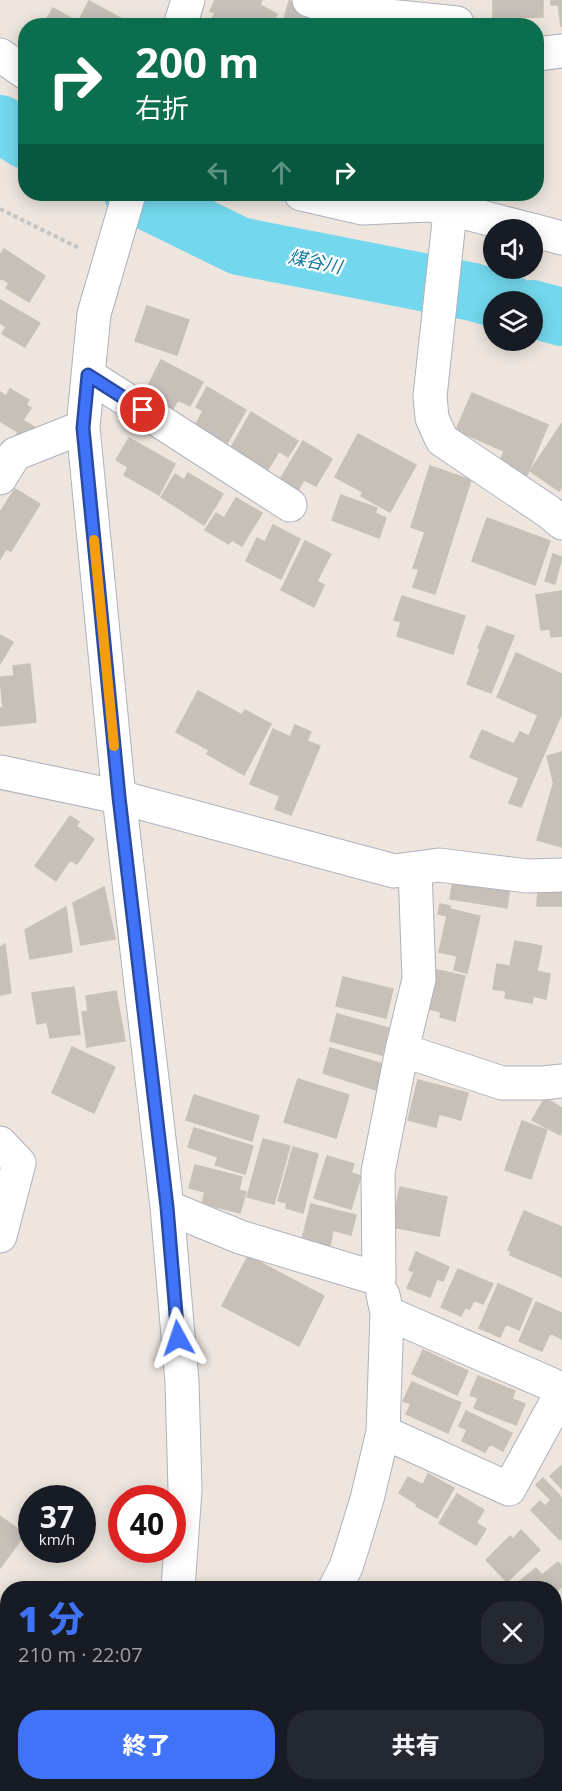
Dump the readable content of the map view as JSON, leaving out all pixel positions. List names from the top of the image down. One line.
{"water":["煤谷川"],"page":{"turn":["200 m","右折"],"speed":"37 km/h","limit":"40","heading":["1 分","210 m · 22:07"],"buttons":["終了","共有"]}}
